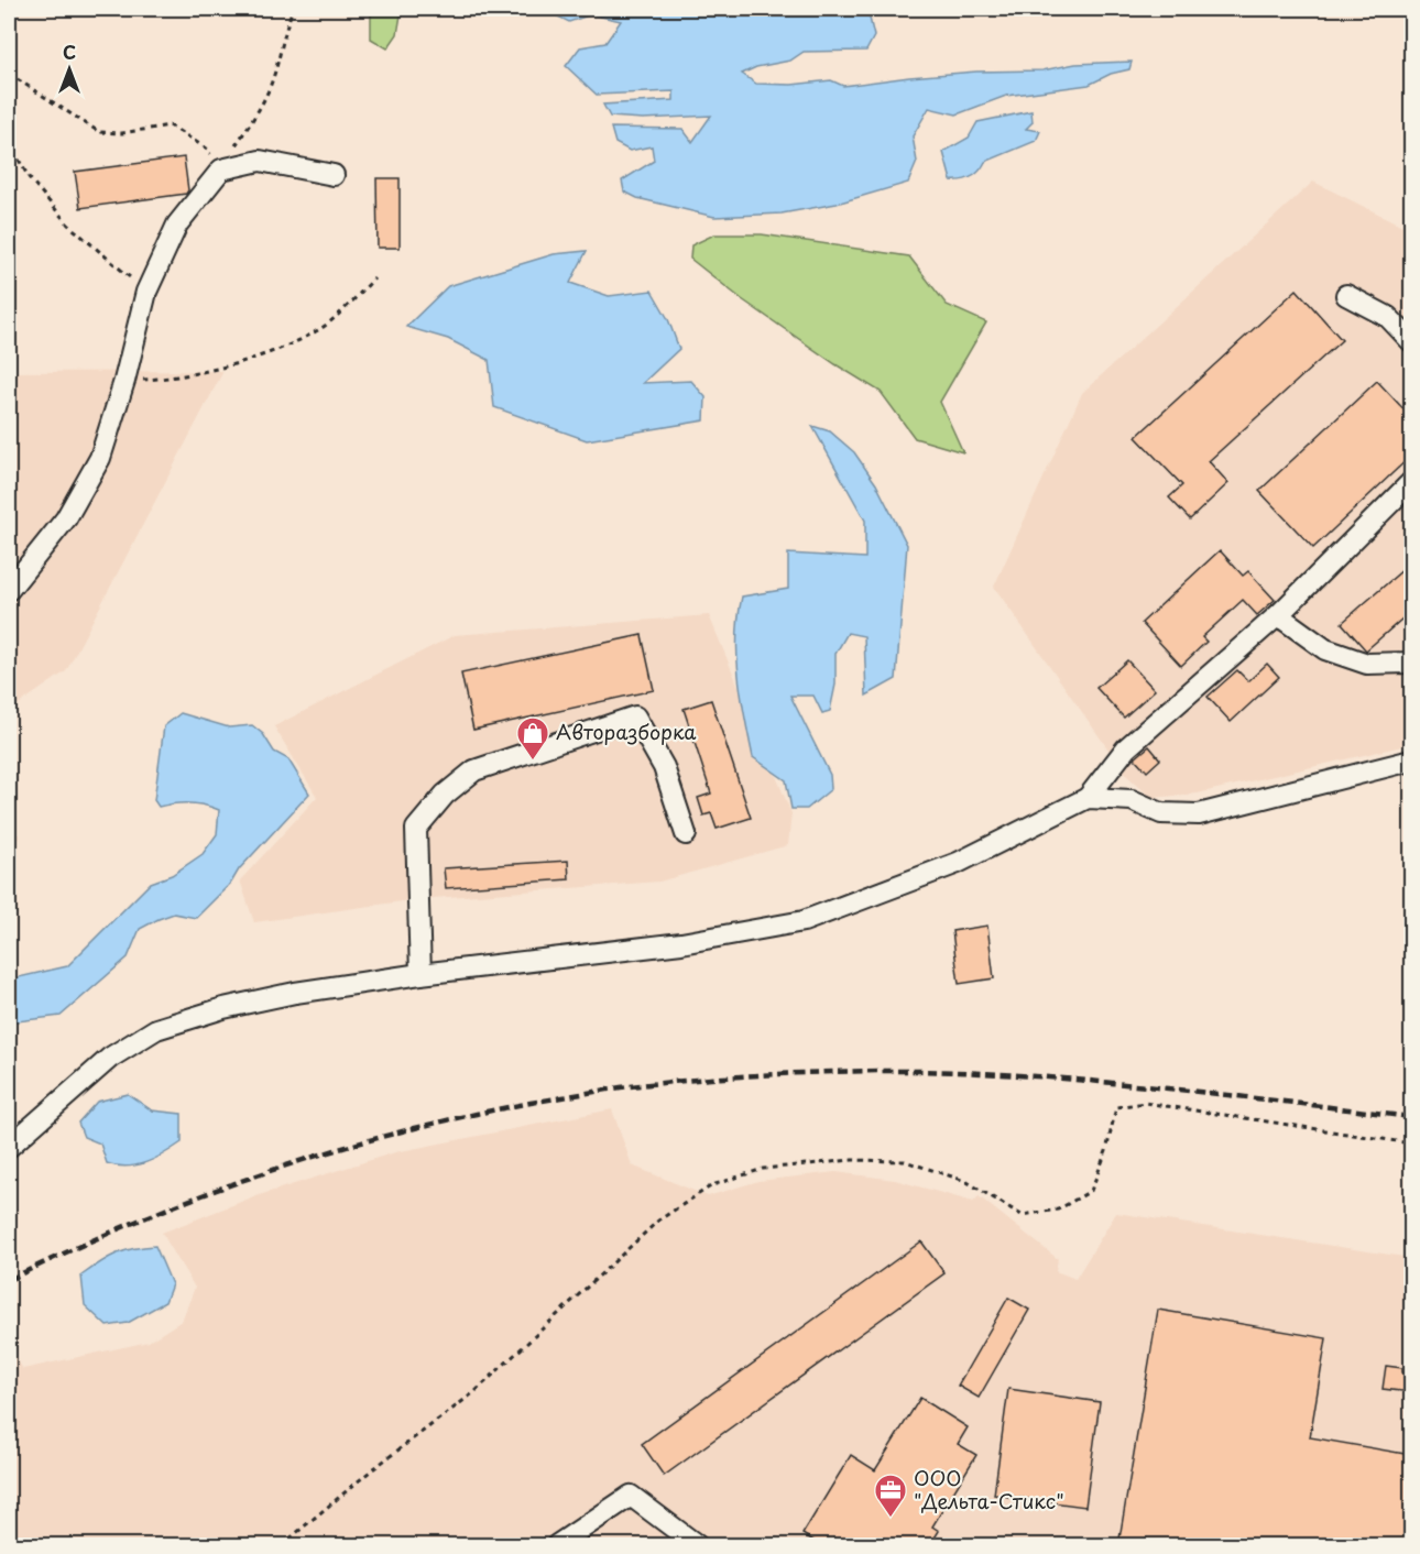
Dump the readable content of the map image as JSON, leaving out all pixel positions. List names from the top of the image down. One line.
{"places":{"shop":["Авторазборка"],"office":["ООО \"Дельта-Стикс\""]},"north":"top"}
